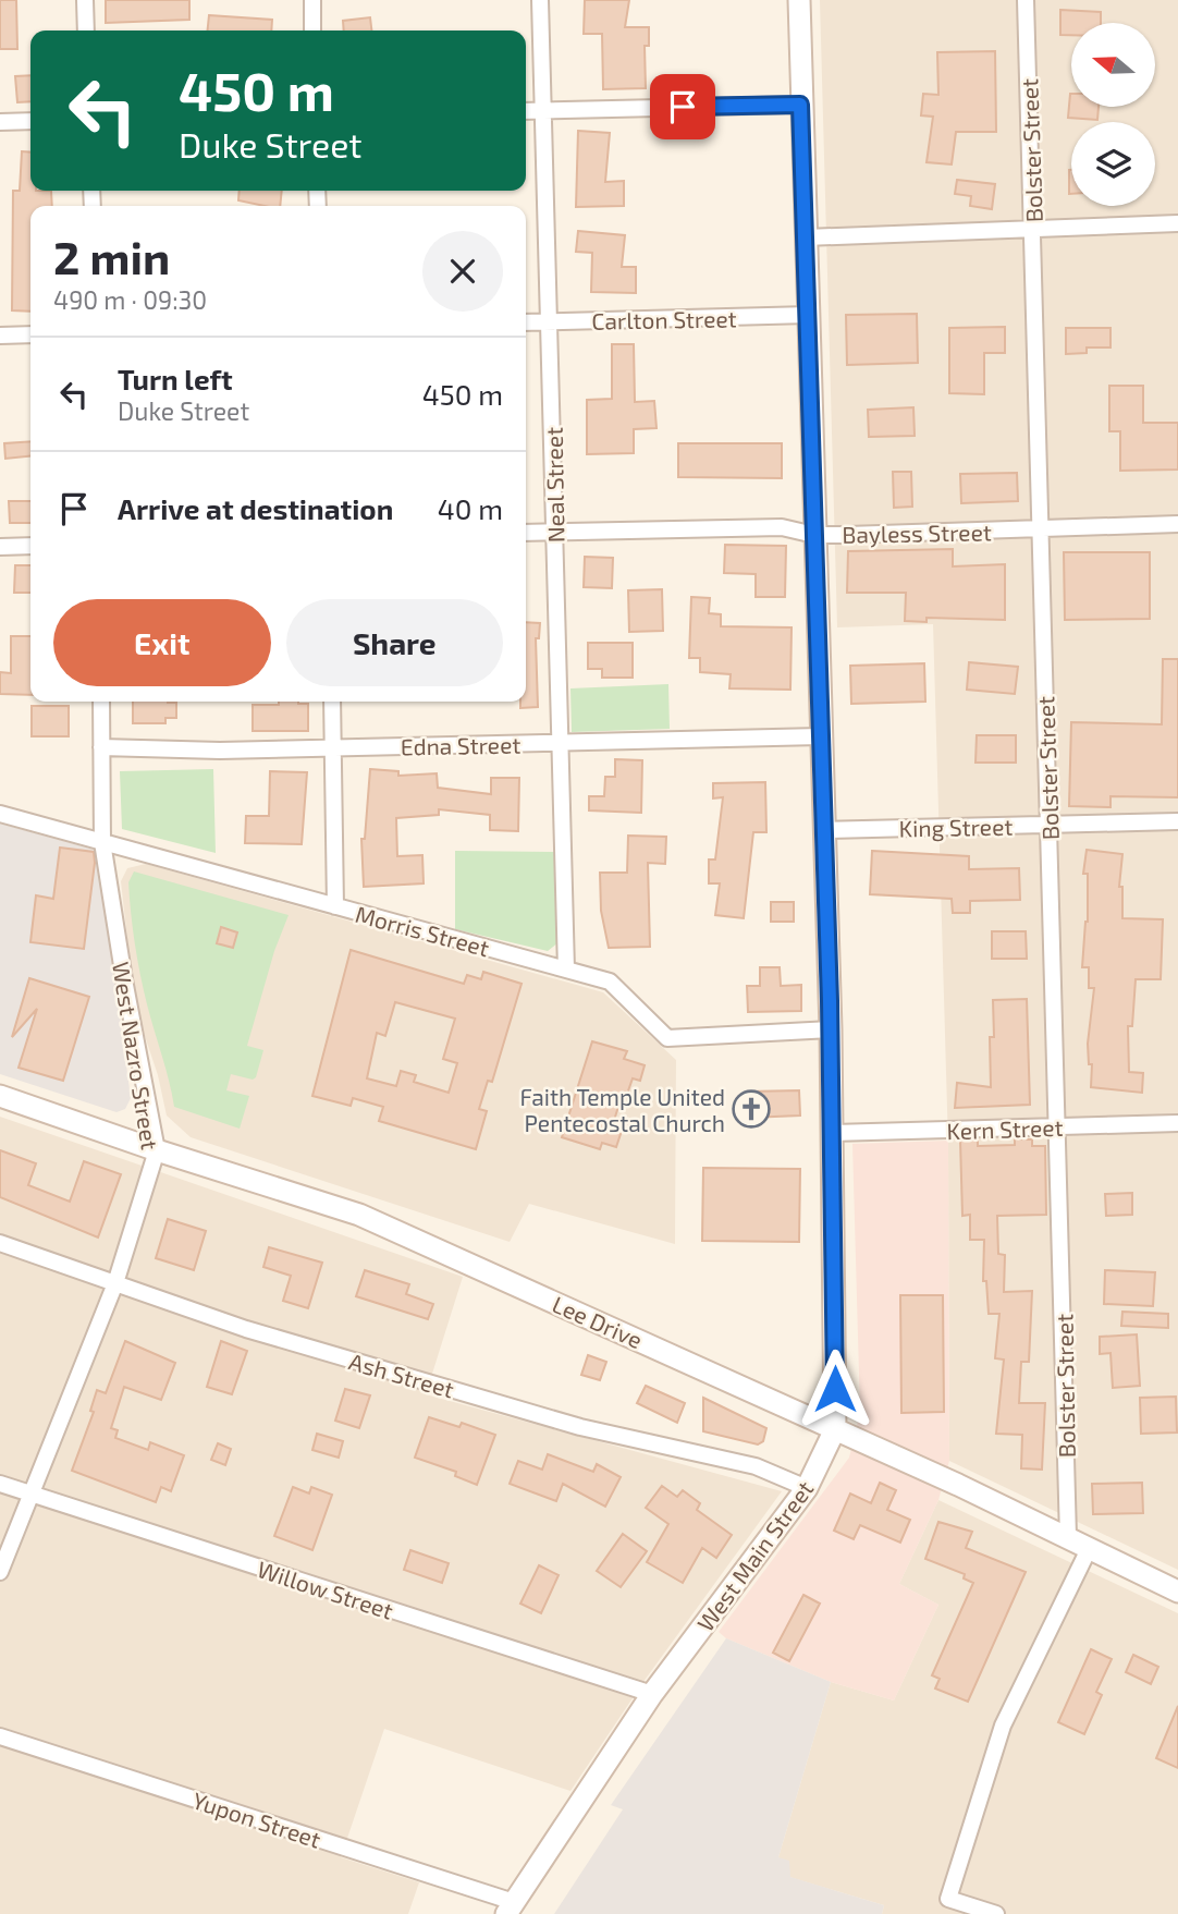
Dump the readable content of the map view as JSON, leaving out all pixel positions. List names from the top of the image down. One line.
{"streets":{"main road":["Lee Drive","West Main Street"],"street":["Bolster Street","Carlton Street","Neal Street","Bayless Street","Edna Street","King Street","Morris Street","West Nazro Street","Kern Street","Ash Street","Willow Street","Yupon Street"]},"crossings":[["Bolster Street","Bayless Street"],["Bolster Street","King Street"],["Bolster Street","Kern Street"],["Bolster Street","Lee Drive"],["Carlton Street","Neal Street"],["Carlton Street","West Main Street"],["Neal Street","Bayless Street"],["Neal Street","Edna Street"],["Neal Street","Morris Street"],["Bayless Street","West Main Street"],["Edna Street","West Nazro Street"],["Edna Street","West Main Street"],["King Street","West Main Street"],["Morris Street","West Nazro Street"],["Morris Street","West Main Street"],["West Nazro Street","Lee Drive"],["West Nazro Street","Ash Street"],["West Nazro Street","Willow Street"],["Kern Street","West Main Street"],["Lee Drive","West Main Street"],["Ash Street","West Main Street"],["West Main Street","Willow Street"],["West Main Street","Yupon Street"]],"places":{"church":["Faith Temple United Pentecostal Church"]},"north":"left","page":{"turn":["450 m","Duke Street"],"heading":["2 min","490 m · 09:30"],"list":[{"name":"Turn left","note":"Duke Street","value":"450 m"},{"name":"Arrive at destination","value":"40 m"}],"buttons":["Exit","Share"]}}
